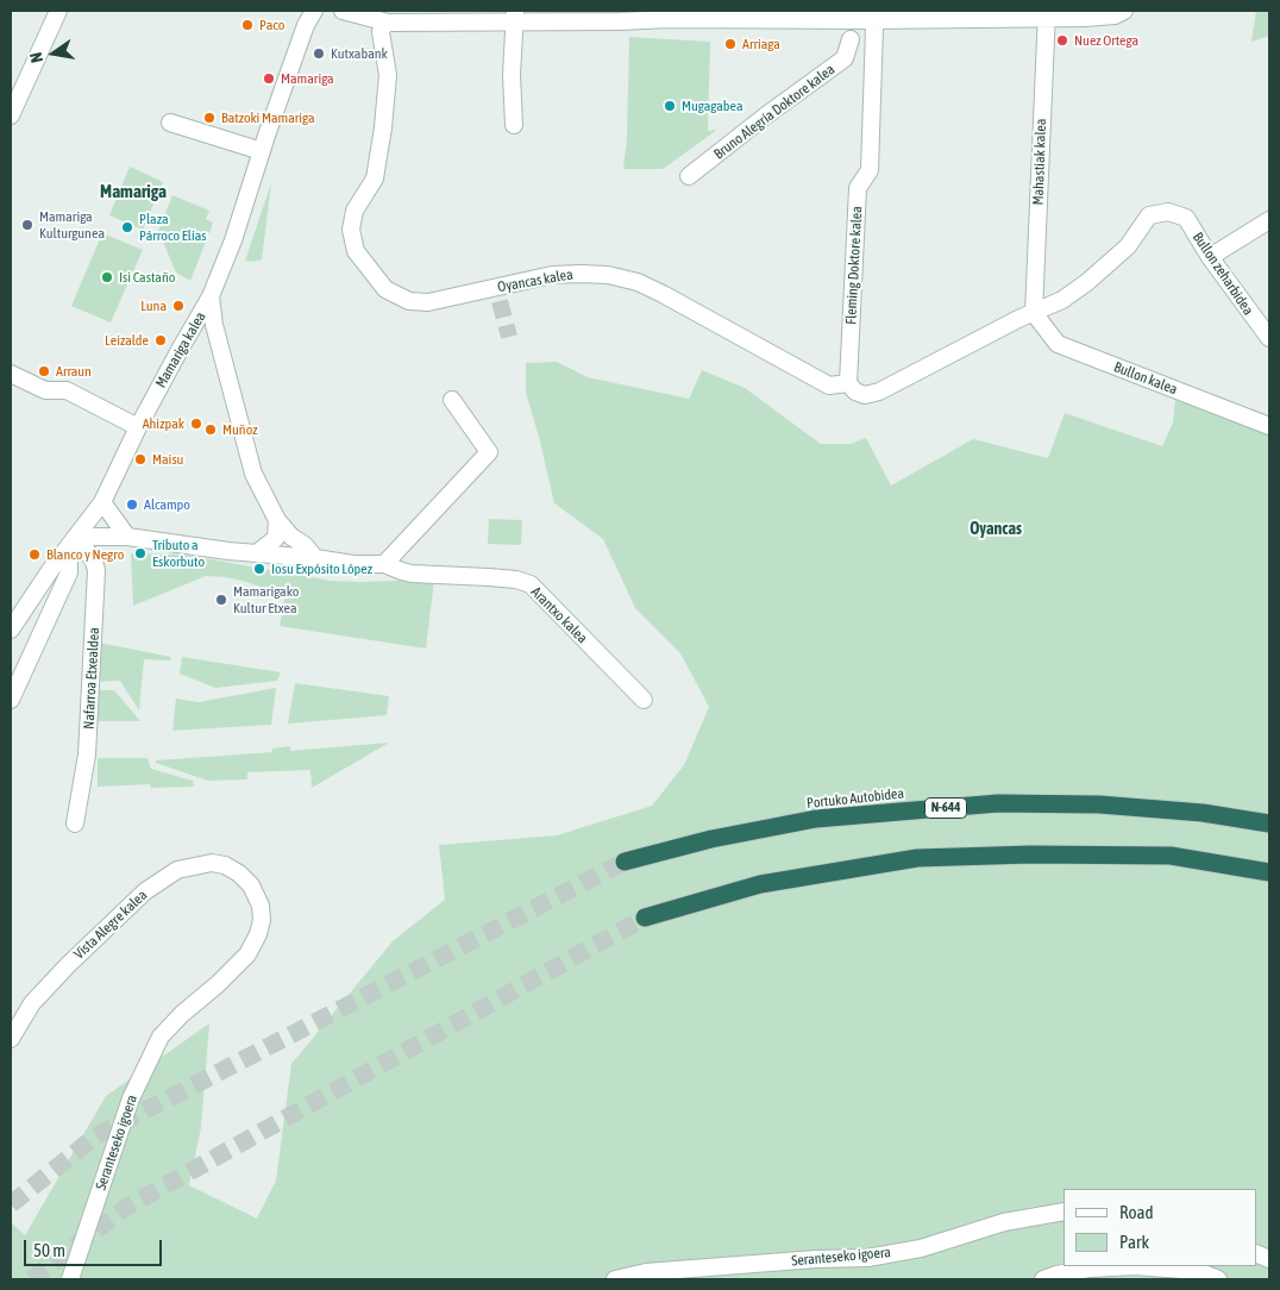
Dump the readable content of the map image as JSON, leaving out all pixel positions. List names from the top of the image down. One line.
{"streets":{"highway":["Portuko Autobidea","N-644"],"street":["Bruno Alegria Doktore kalea","Mahastiak kalea","Fleming Doktore kalea","Bullon zeharbidea","Oyancas kalea","Mamariga kalea","Bullon kalea","Arantxo kalea","Nafarroa Etxealdea","Vista Alegre kalea","Seranteseko igoera"]},"crossings":[["Mahastiak kalea","Bullon zeharbidea"],["Mahastiak kalea","Oyancas kalea"],["Mahastiak kalea","Bullon kalea"],["Fleming Doktore kalea","Oyancas kalea"],["Bullon zeharbidea","Oyancas kalea"],["Bullon zeharbidea","Bullon kalea"],["Oyancas kalea","Bullon kalea"],["Mamariga kalea","Arantxo kalea"],["Mamariga kalea","Nafarroa Etxealdea"],["Arantxo kalea","Nafarroa Etxealdea"],["Vista Alegre kalea","Seranteseko igoera"]],"districts":["Mamariga","Oyancas"],"places":["Paco","Nuez Ortega","Arriaga","Kutxabank","Mamariga","Mugagabea","Batzoki Mamariga","Mamariga Kulturgunea","Plaza Párroco Elías","Isi Castaño","Luna","Leizalde","Arraun","Ahizpak","Muñoz","Maisu","Alcampo","Tributo a Eskorbuto","Blanco y Negro","Iosu Expósito López","Mamarigako Kultur Etxea"],"legend":["Road","Park"],"scale_bar":"50 m","north":"left"}
